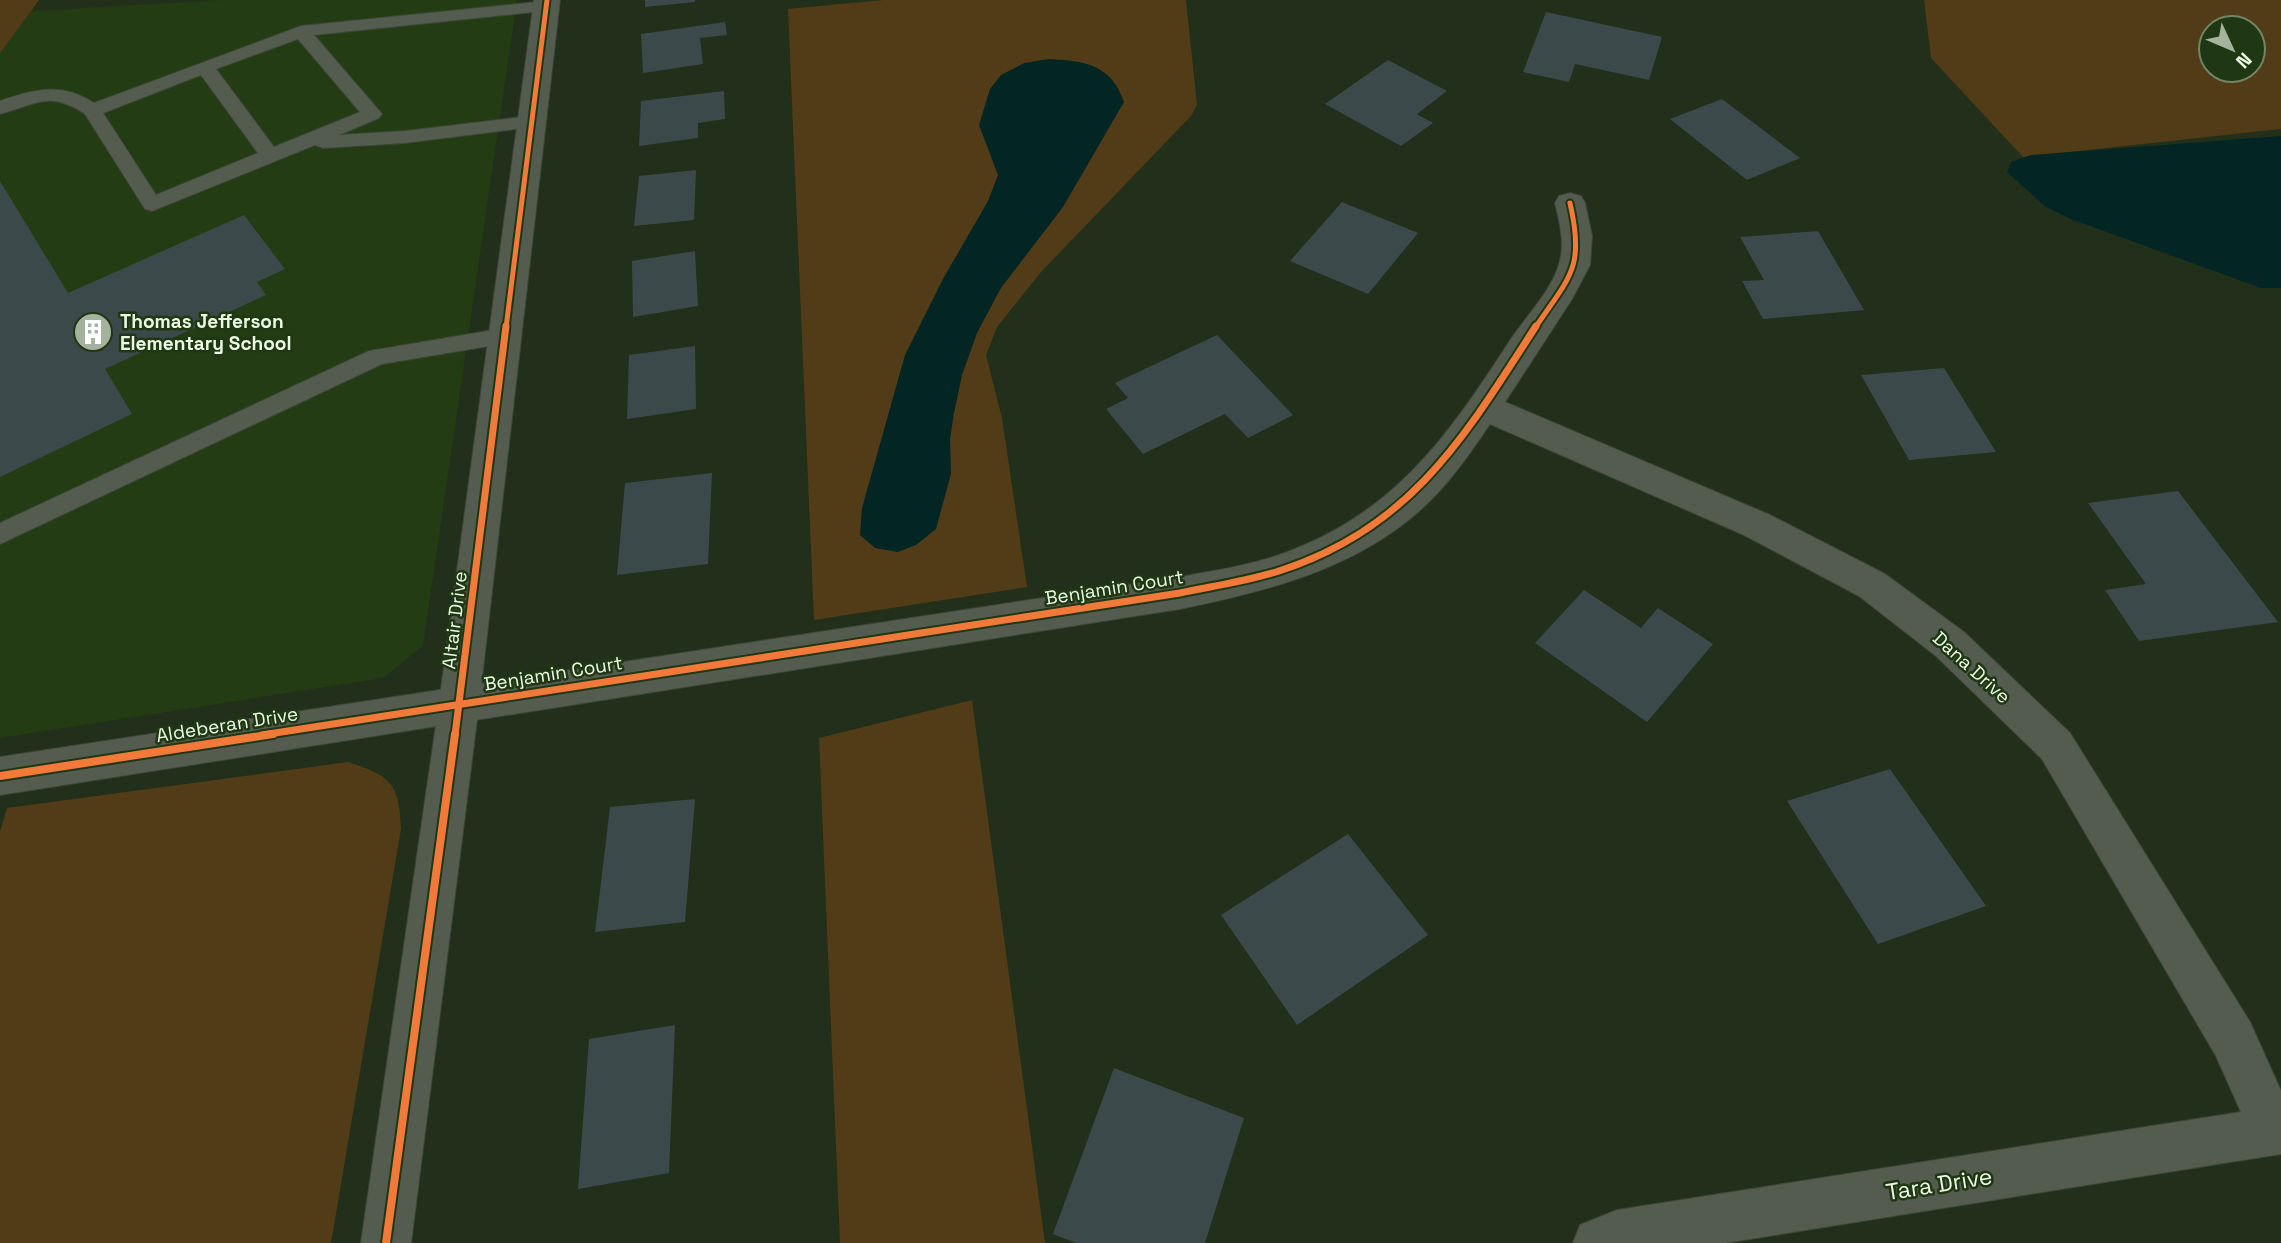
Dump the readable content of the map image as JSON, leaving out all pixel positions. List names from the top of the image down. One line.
{"streets":{"street":["Benjamin Court","Altair Drive","Dana Drive","Aldeberan Drive","Tara Drive"]},"crossings":[["Benjamin Court","Altair Drive"],["Benjamin Court","Dana Drive"],["Benjamin Court","Aldeberan Drive"],["Altair Drive","Aldeberan Drive"],["Dana Drive","Tara Drive"]],"places":{"building":["Thomas Jefferson Elementary School"]},"north":"bottom right"}
